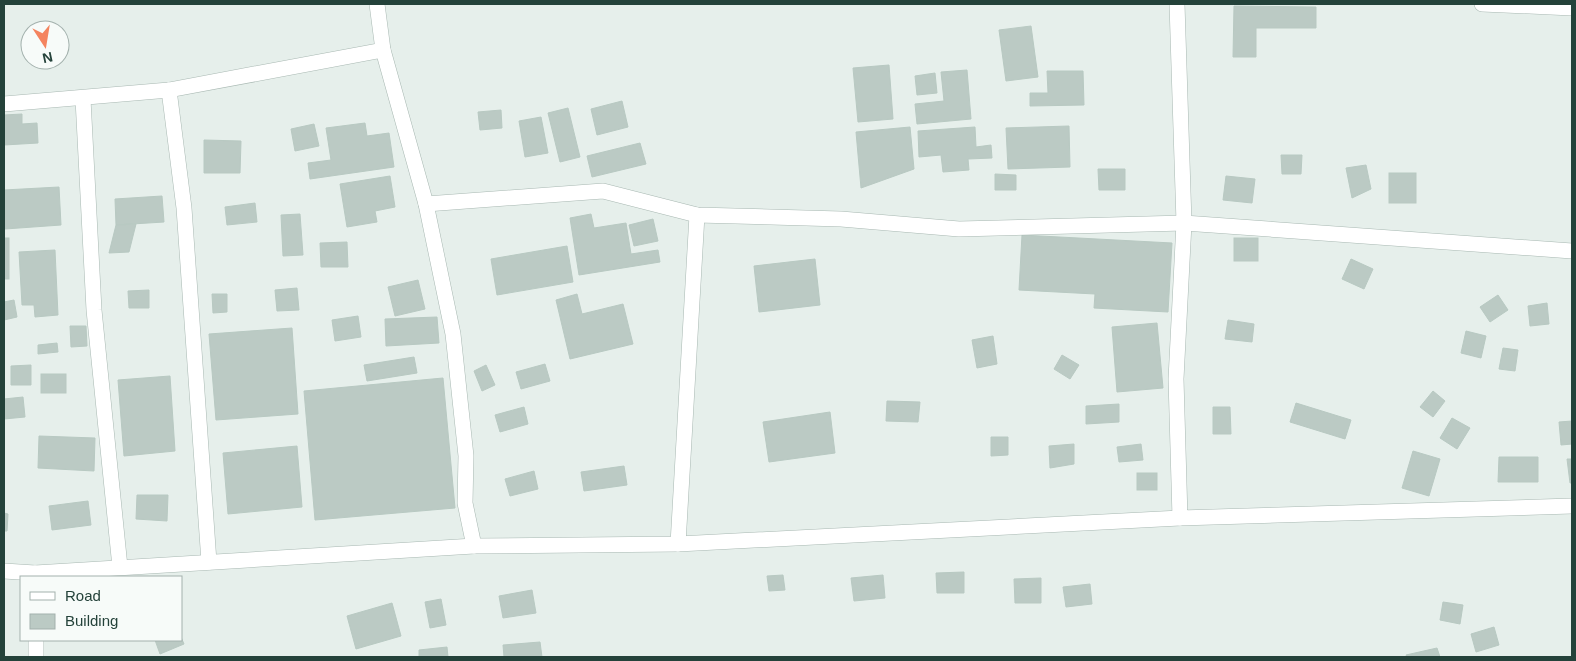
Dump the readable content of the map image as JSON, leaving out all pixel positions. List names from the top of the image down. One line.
{"legend":["Road","Building"],"north":"bottom"}
